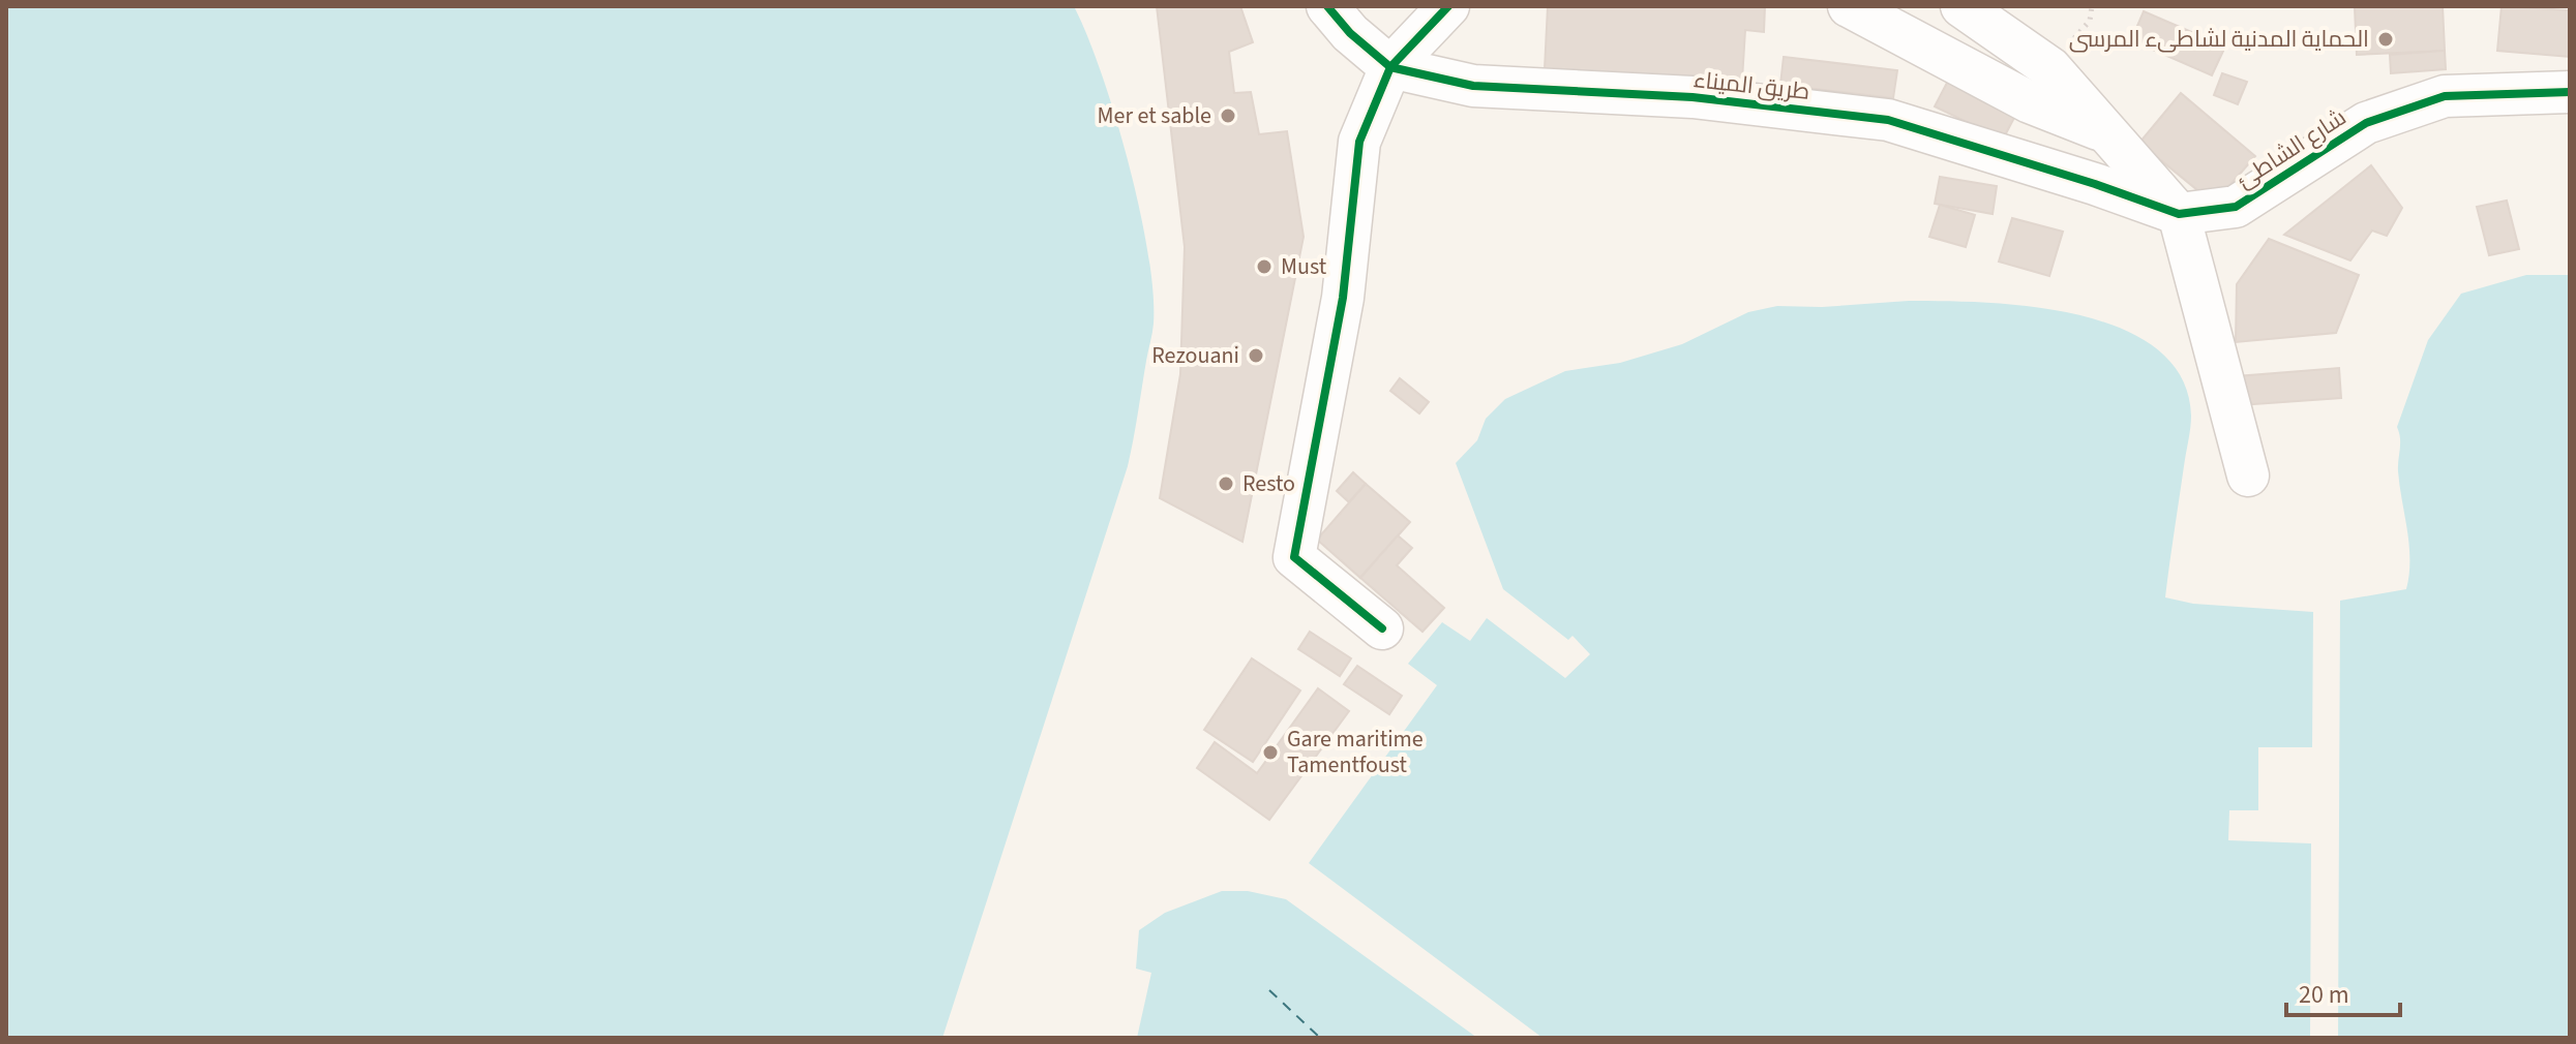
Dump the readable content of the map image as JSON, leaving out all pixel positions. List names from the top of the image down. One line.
{"streets":{"street":["طريق الميناء","شارع الشاطئ"]},"crossings":[["طريق الميناء","شارع الشاطئ"]],"places":["الحماية المدنية لشاطىء المرسى","Mer et sable","Must","Rezouani","Resto","Gare maritime Tamentfoust"],"scale_bar":"20 m"}
